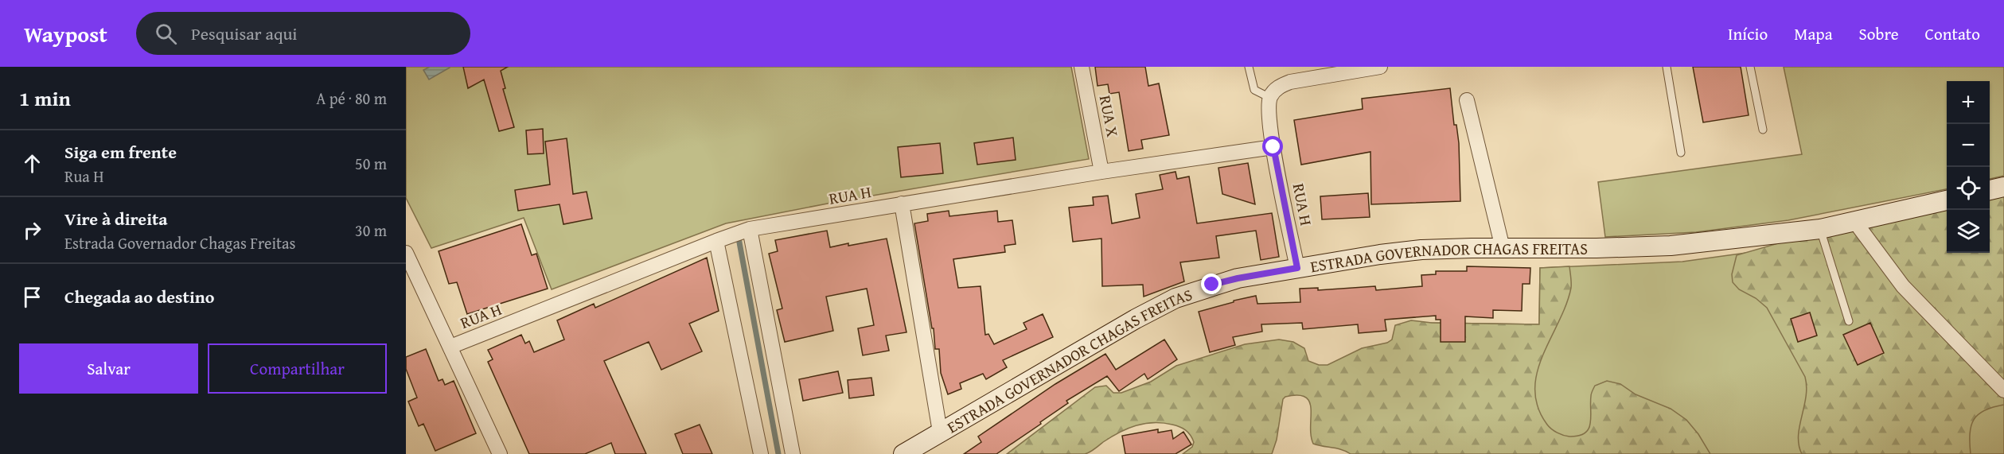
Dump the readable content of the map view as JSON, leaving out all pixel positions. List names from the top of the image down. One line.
{"streets":{"main road":["ESTRADA GOVERNADOR CHAGAS FREITAS"],"street":["RUA X","RUA H"]},"crossings":[["RUA X","RUA H"],["RUA H","ESTRADA GOVERNADOR CHAGAS FREITAS"]],"page":{"header":"Waypost","search":"Pesquisar aqui","nav":["Início","Mapa","Sobre","Contato"],"heading":["1 min","A pé · 80 m"],"map_buttons":["+","−"],"list":[["Siga em frente","Rua H","50 m"],["Vire à direita","Estrada Governador Chagas Freitas","30 m"],"Chegada ao destino"],"buttons":["Salvar","Compartilhar"]}}
